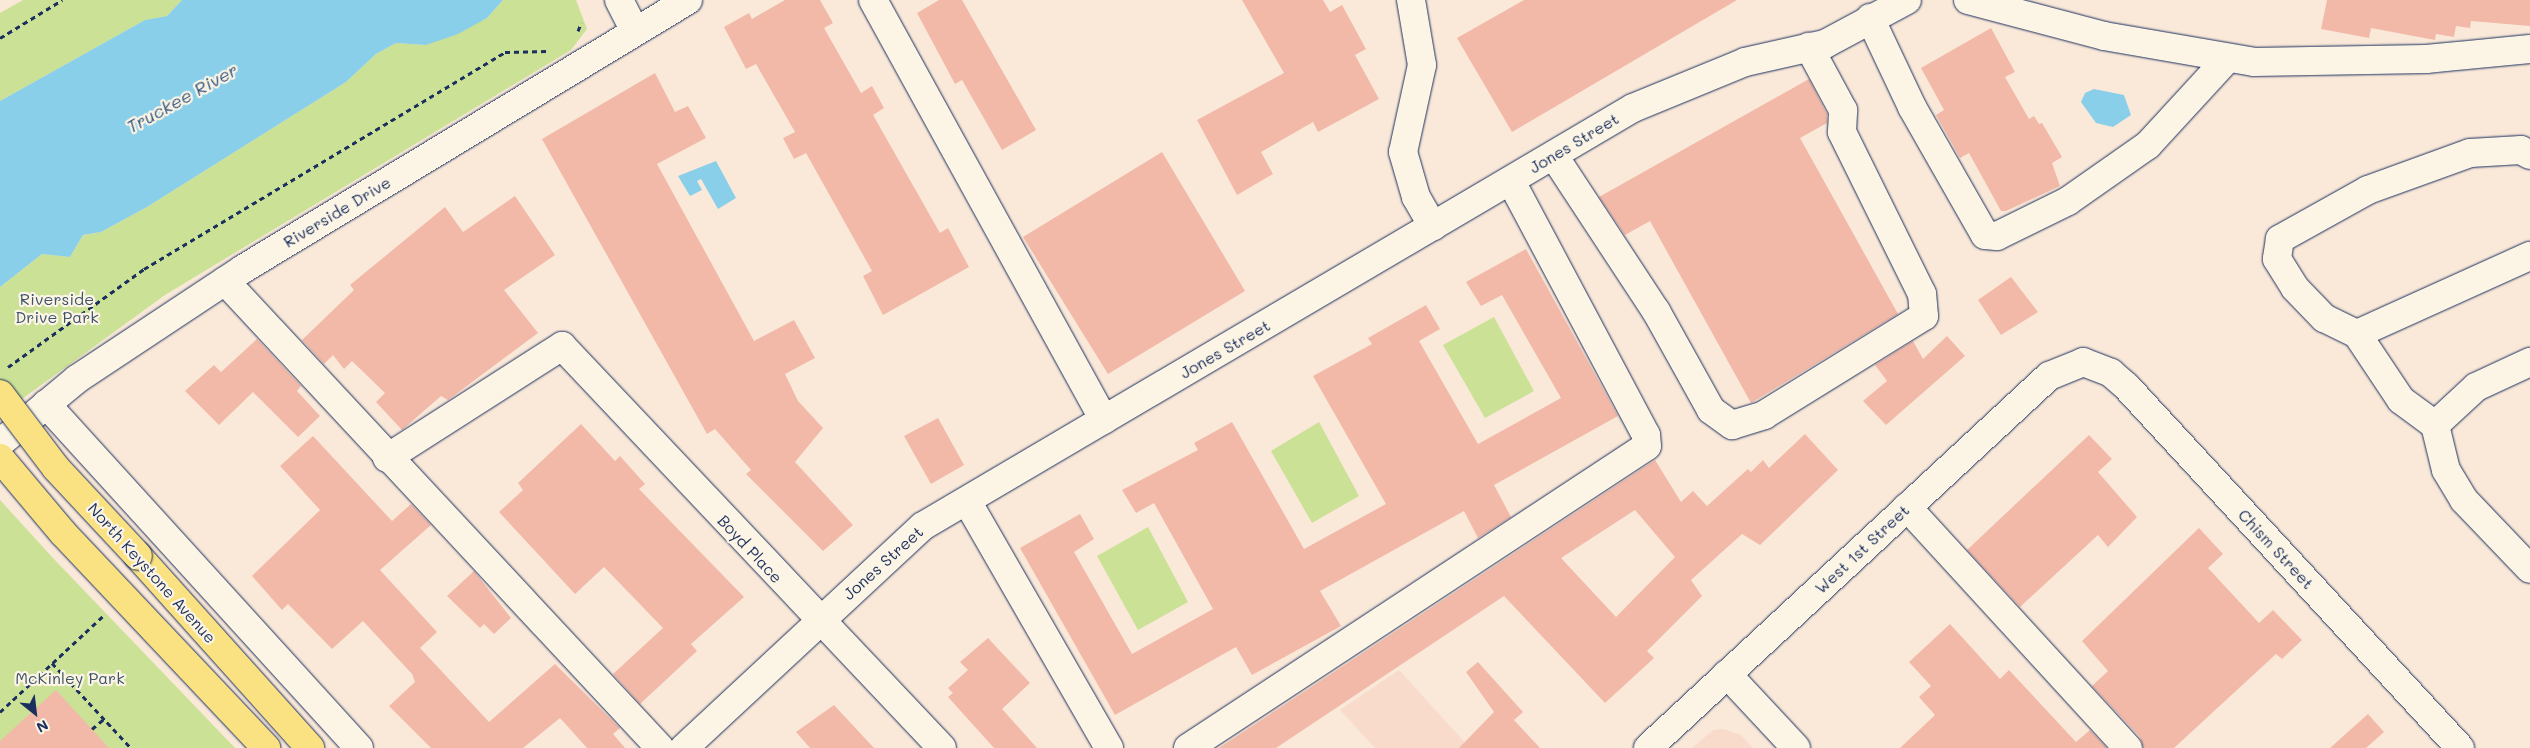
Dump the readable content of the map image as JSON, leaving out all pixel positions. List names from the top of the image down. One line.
{"streets":{"main road":["North Keystone Avenue"],"street":["Jones Street","Riverside Drive","Boyd Place","West 1st Street","Chism Street"]},"crossings":[["Jones Street","Boyd Place"],["West 1st Street","Chism Street"]],"water":["Truckee River"],"parks":["Riverside Drive Park","McKinley Park"],"north":"bottom right"}
